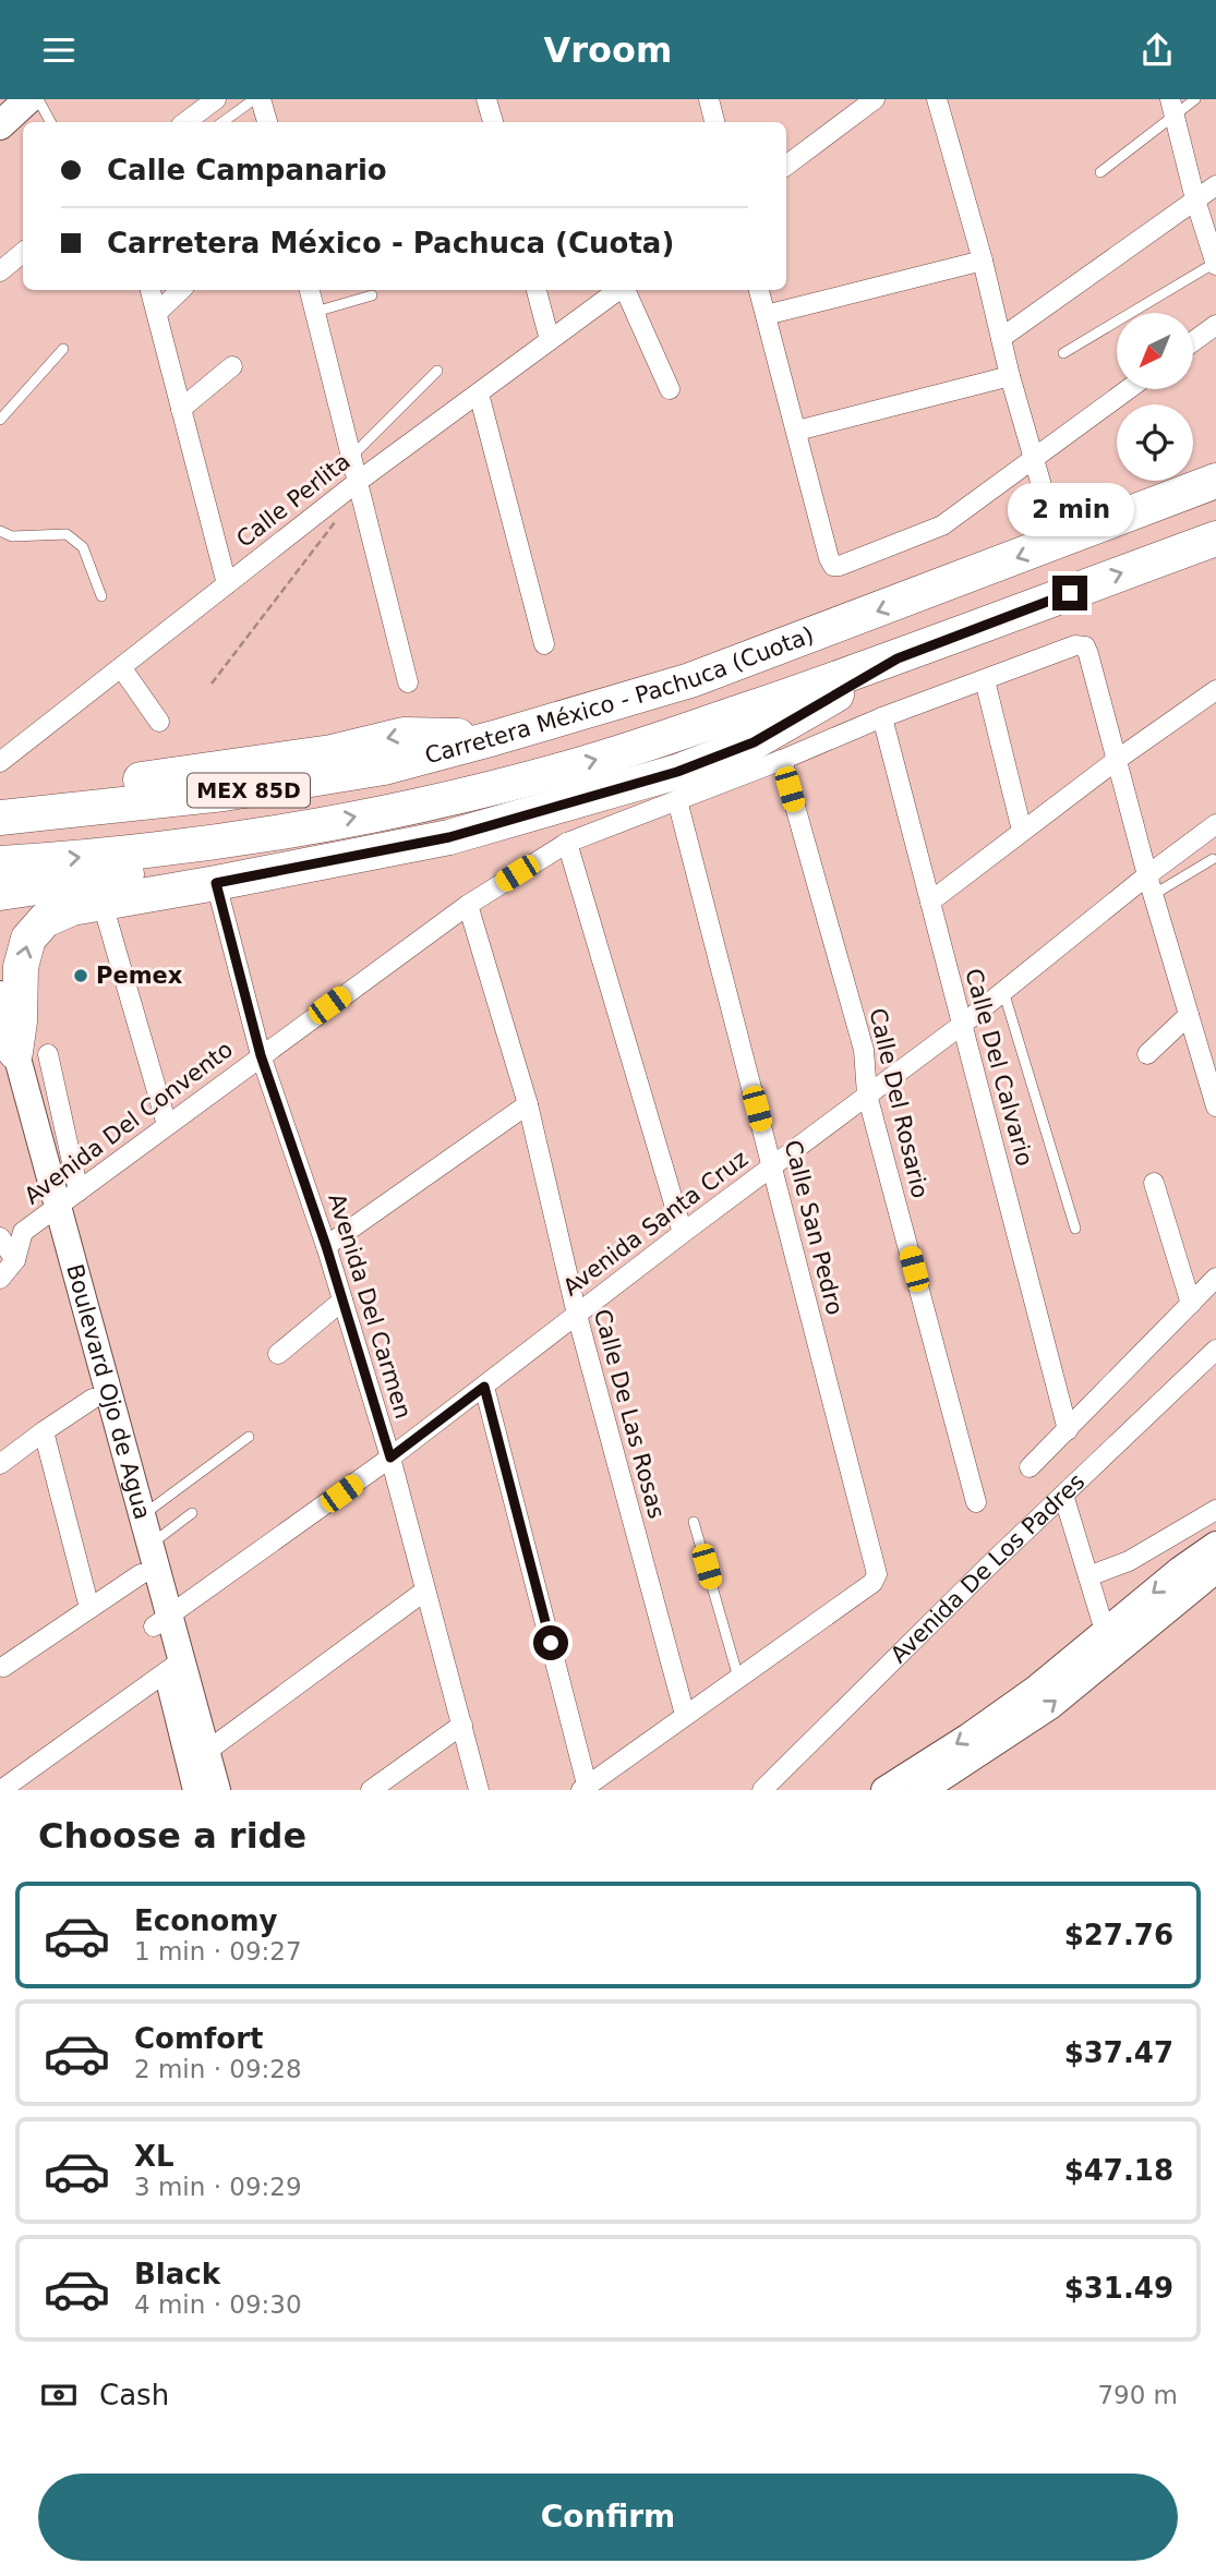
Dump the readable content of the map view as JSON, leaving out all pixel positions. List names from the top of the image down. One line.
{"streets":{"highway":["Carretera México - Pachuca (Cuota)","MEX 85D"],"main road":["Boulevard Ojo de Agua"],"street":["Calle Perlita","Calle Del Calvario","Calle Del Rosario","Avenida Del Convento","Avenida Santa Cruz","Calle San Pedro","Avenida Del Carmen","Calle De Las Rosas","Avenida De Los Padres"]},"crossings":[["Calle Del Calvario","Avenida Del Convento"],["Calle Del Calvario","Avenida Santa Cruz"],["Calle Del Rosario","Avenida Del Convento"],["Calle Del Rosario","Avenida Santa Cruz"],["Avenida Del Convento","Calle San Pedro"],["Avenida Del Convento","Avenida Del Carmen"],["Avenida Del Convento","Boulevard Ojo de Agua"],["Avenida Del Convento","Calle De Las Rosas"],["Avenida Santa Cruz","Calle San Pedro"],["Avenida Santa Cruz","Avenida Del Carmen"],["Avenida Santa Cruz","Boulevard Ojo de Agua"],["Avenida Santa Cruz","Calle De Las Rosas"]],"places":["Pemex"],"north":"bottom left","page":{"header":"Vroom","banner":["Calle Campanario","Carretera México - Pachuca (Cuota)"],"bubble":"2 min","heading":"Choose a ride","list":[{"name":"Economy","note":"1 min · 09:27","value":"$27.76"},{"name":"Comfort","note":"2 min · 09:28","value":"$37.47"},{"name":"XL","note":"3 min · 09:29","value":"$47.18"},{"name":"Black","note":"4 min · 09:30","value":"$31.49"}],"pay":["Cash","790 m"],"buttons":"Confirm"}}
